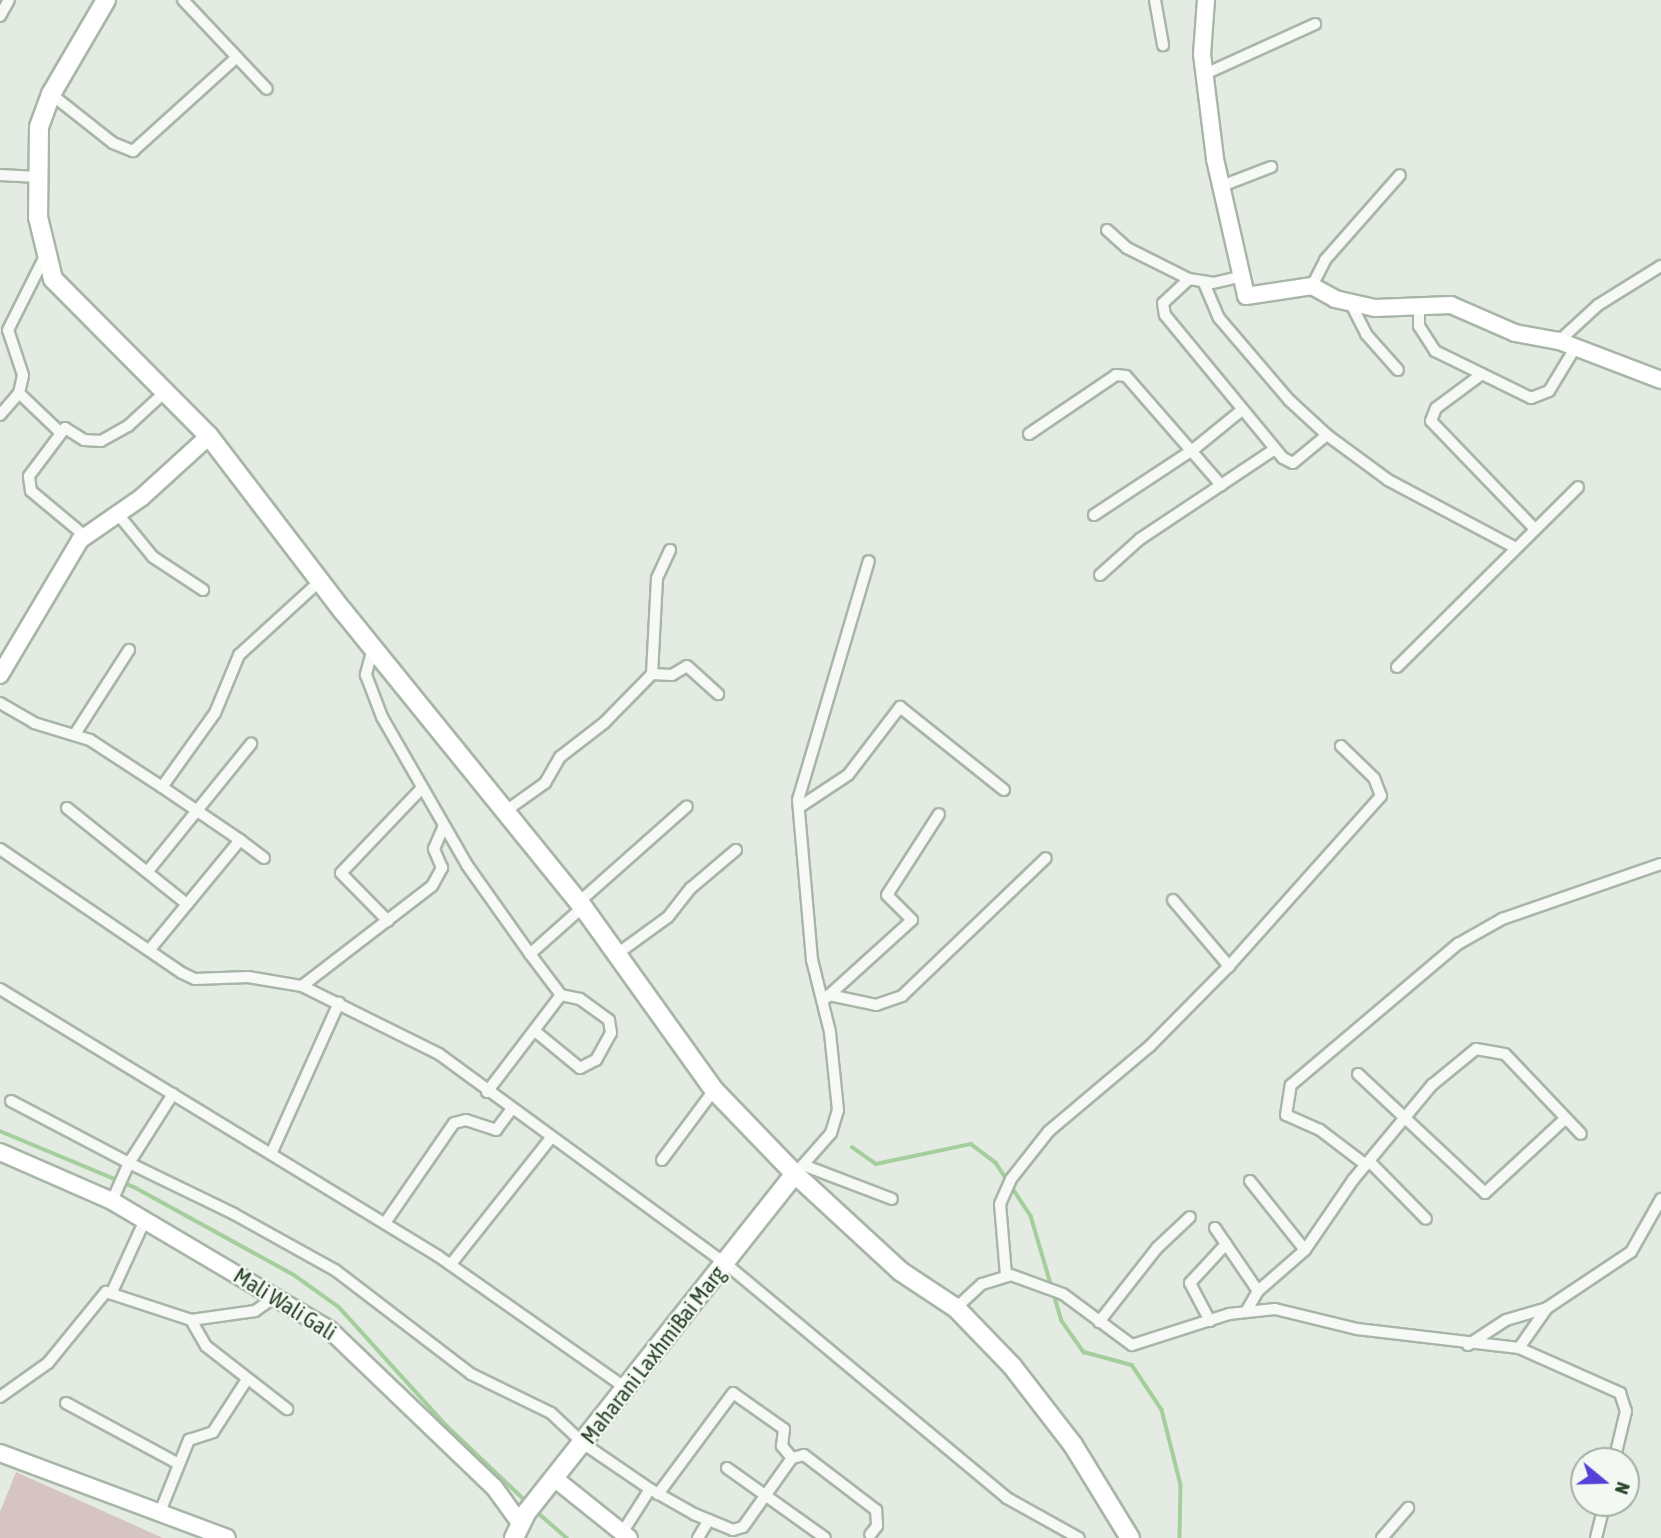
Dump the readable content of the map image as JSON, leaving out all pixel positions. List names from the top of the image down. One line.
{"streets":{"main road":["Maharani LaxhmiBai Marg"],"street":["Mali Wali Gali"]},"crossings":[["Mali Wali Gali","Maharani LaxhmiBai Marg"]],"north":"right"}
